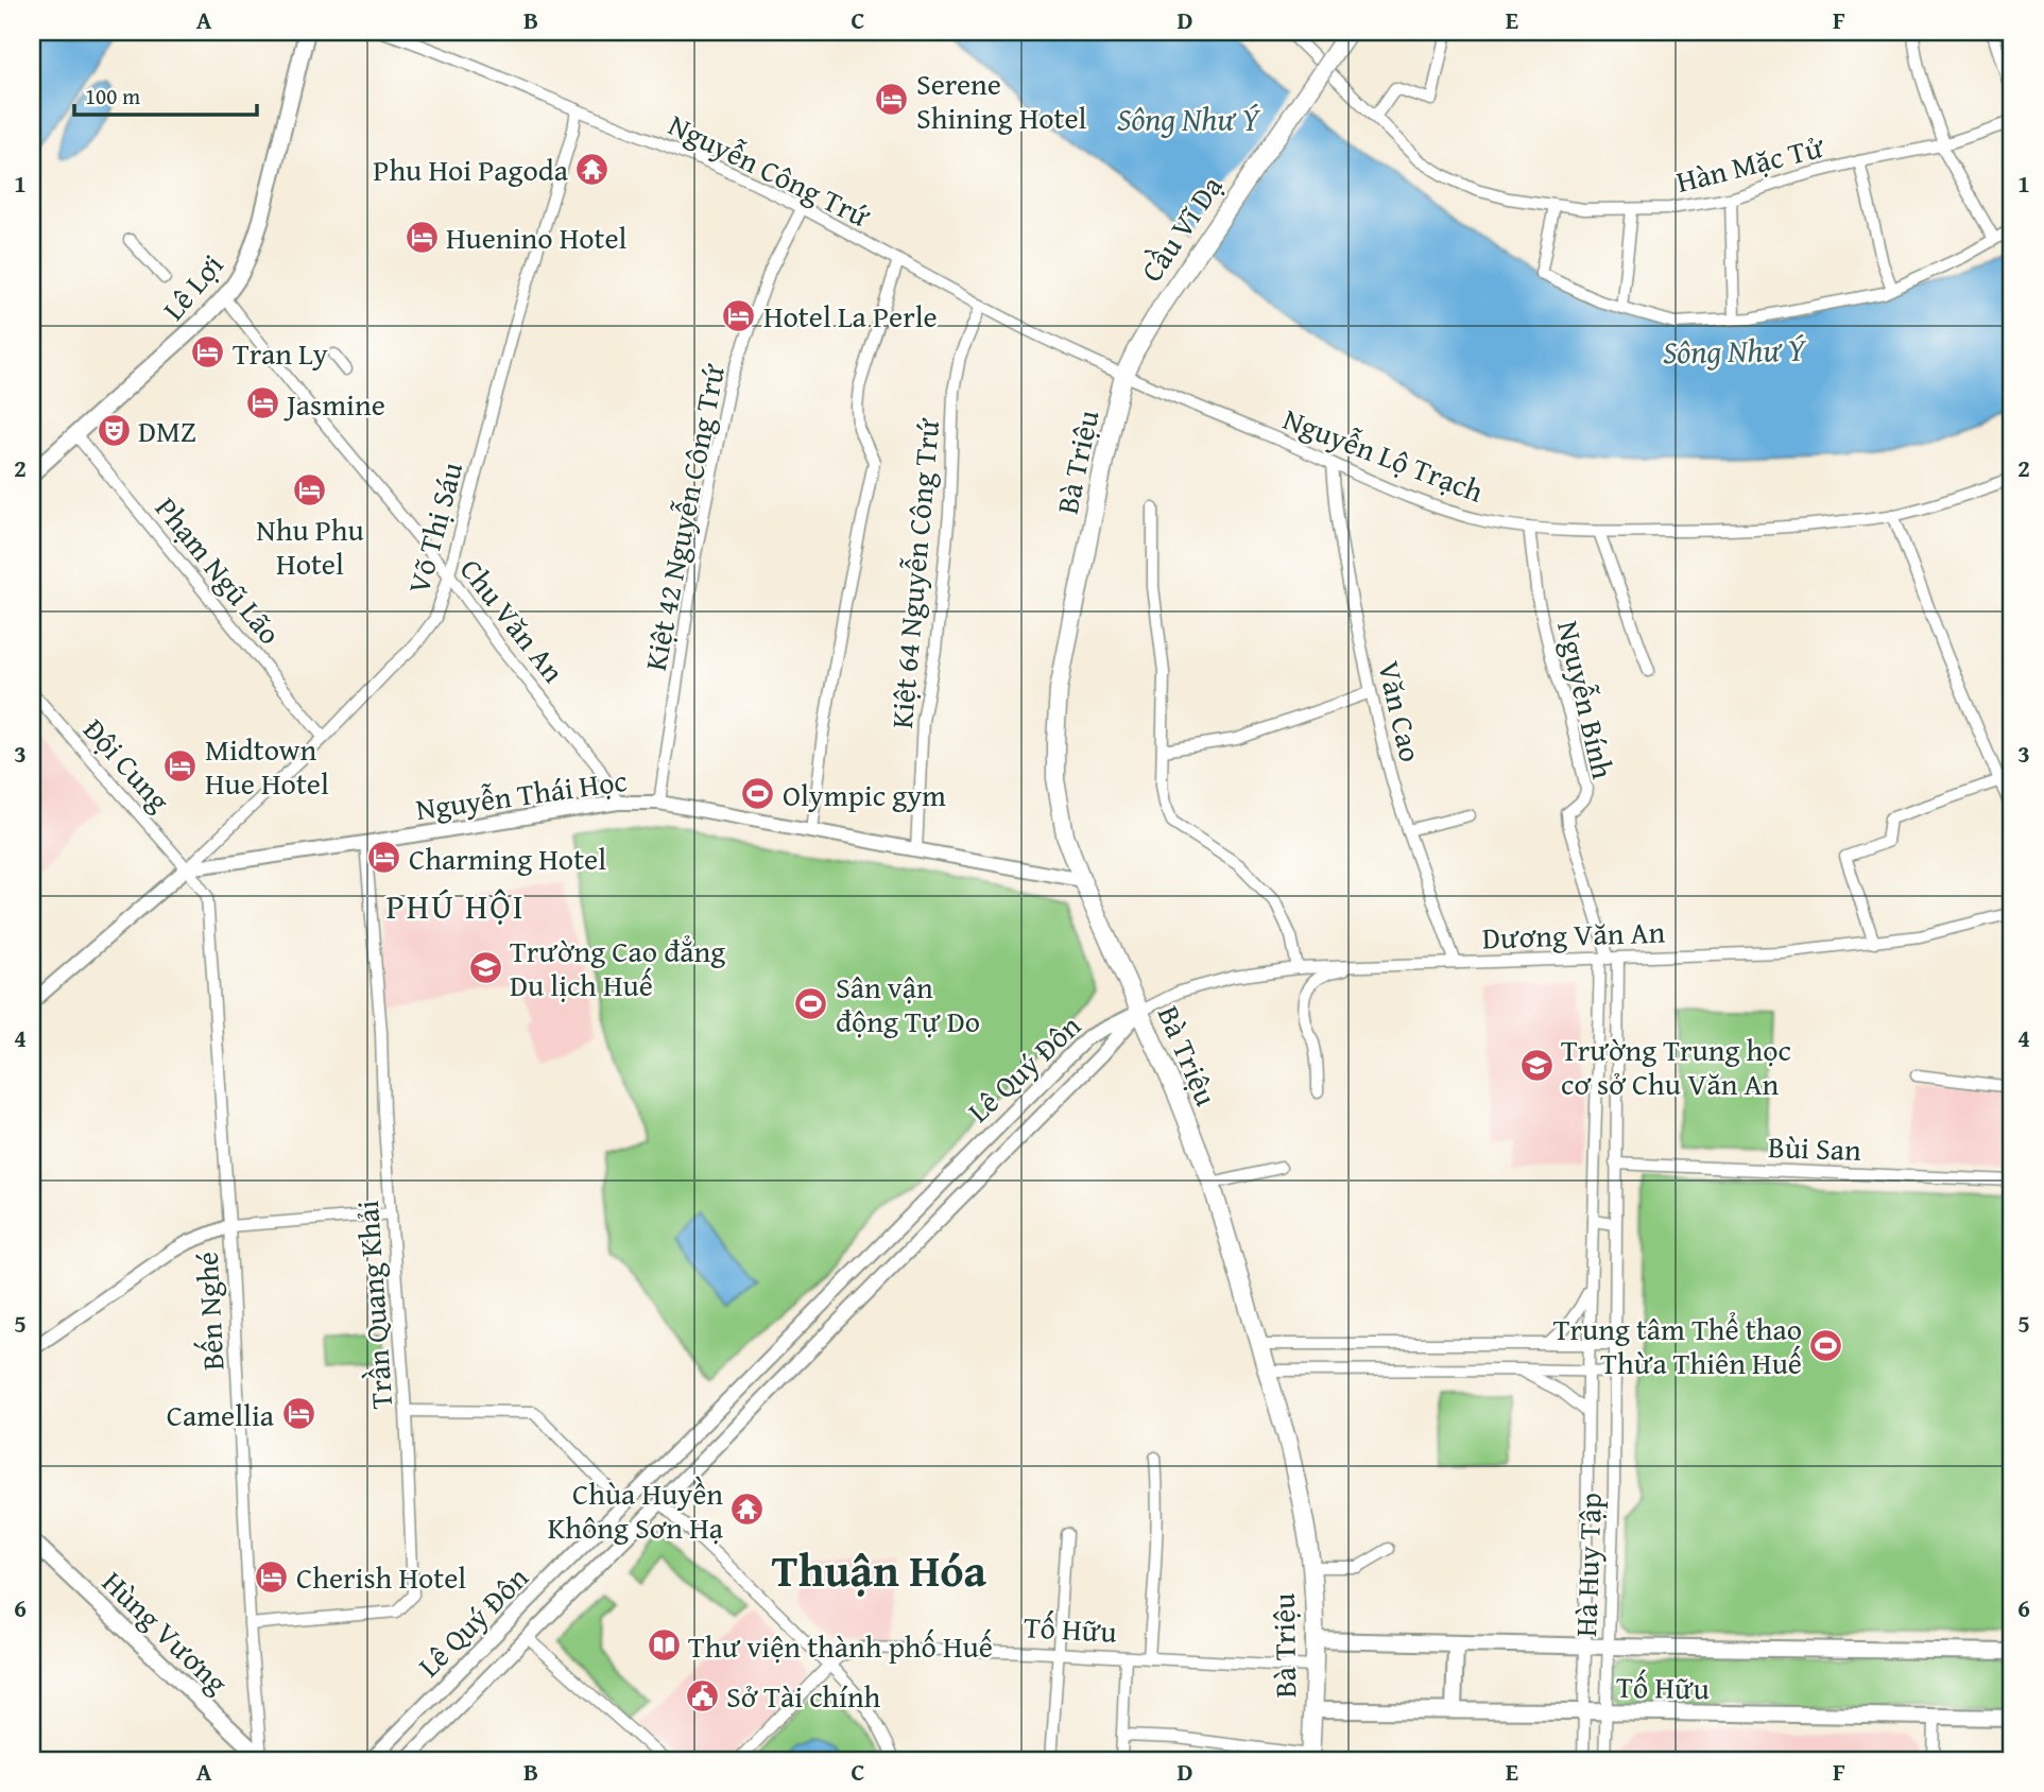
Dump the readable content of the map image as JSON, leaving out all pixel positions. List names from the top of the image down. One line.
{"streets":{"main road":["Cầu Vĩ Dạ","Lê Lợi","Bà Triệu","Tố Hữu","Hùng Vương"],"street":["Hàn Mặc Tử","Nguyễn Công Trứ","Nguyễn Lộ Trạch","Kiệt 42 Nguyễn Công Trứ","Võ Thị Sáu","Phạm Ngũ Lão","Kiệt 64 Nguyễn Công Trứ","Chu Văn An","Nguyễn Bính","Văn Cao","Đội Cung","Nguyễn Thái Học","Dương Văn An","Lê Quý Đôn","Bùi San","Trần Quang Khải","Bến Nghé","Hà Huy Tập"]},"crossings":[["Nguyễn Công Trứ","Cầu Vĩ Dạ"],["Nguyễn Công Trứ","Nguyễn Lộ Trạch"],["Nguyễn Công Trứ","Bà Triệu"],["Nguyễn Công Trứ","Kiệt 42 Nguyễn Công Trứ"],["Nguyễn Công Trứ","Võ Thị Sáu"],["Nguyễn Công Trứ","Kiệt 64 Nguyễn Công Trứ"],["Cầu Vĩ Dạ","Nguyễn Lộ Trạch"],["Cầu Vĩ Dạ","Bà Triệu"],["Lê Lợi","Phạm Ngũ Lão"],["Lê Lợi","Chu Văn An"],["Nguyễn Lộ Trạch","Bà Triệu"],["Nguyễn Lộ Trạch","Nguyễn Bính"],["Nguyễn Lộ Trạch","Văn Cao"],["Bà Triệu","Nguyễn Thái Học"],["Bà Triệu","Dương Văn An"],["Bà Triệu","Lê Quý Đôn"],["Bà Triệu","Tố Hữu"],["Kiệt 42 Nguyễn Công Trứ","Nguyễn Thái Học"],["Võ Thị Sáu","Phạm Ngũ Lão"],["Võ Thị Sáu","Chu Văn An"],["Võ Thị Sáu","Đội Cung"],["Võ Thị Sáu","Nguyễn Thái Học"],["Võ Thị Sáu","Bến Nghé"],["Kiệt 64 Nguyễn Công Trứ","Nguyễn Thái Học"],["Chu Văn An","Nguyễn Thái Học"],["Nguyễn Bính","Dương Văn An"],["Nguyễn Bính","Hà Huy Tập"],["Văn Cao","Dương Văn An"],["Đội Cung","Nguyễn Thái Học"],["Đội Cung","Bến Nghé"],["Nguyễn Thái Học","Trần Quang Khải"],["Nguyễn Thái Học","Bến Nghé"],["Dương Văn An","Lê Quý Đôn"],["Dương Văn An","Hà Huy Tập"],["Bùi San","Hà Huy Tập"],["Trần Quang Khải","Bến Nghé"],["Bến Nghé","Hùng Vương"],["Hà Huy Tập","Tố Hữu"]],"districts":["PHÚ HỘI","Thuận Hóa"],"water":["Sông Như Ý"],"places":{"hotel":["Serene Shining Hotel","Huenino Hotel","Hotel La Perle","Tran Ly","Jasmine","Nhu Phu Hotel","Midtown Hue Hotel","Charming Hotel","Camellia","Cherish Hotel"],"temple":["Phu Hoi Pagoda","Chùa Huyền Không Sơn Hạ"],"theatre":["DMZ"],"sports":["Olympic gym","Sân vận động Tự Do","Trung tâm Thể thao Thừa Thiên Huế"],"school or university":["Trường Cao đẳng Du lịch Huế","Trường Trung học cơ sở Chu Văn An"],"library":["Thư viện thành phố Huế"],"public building":["Sở Tài chính"]},"scale_bar":"100 m","grid":{"columns":["A","B","C","D","E","F"],"rows":["1","2","3","4","5","6"]}}
